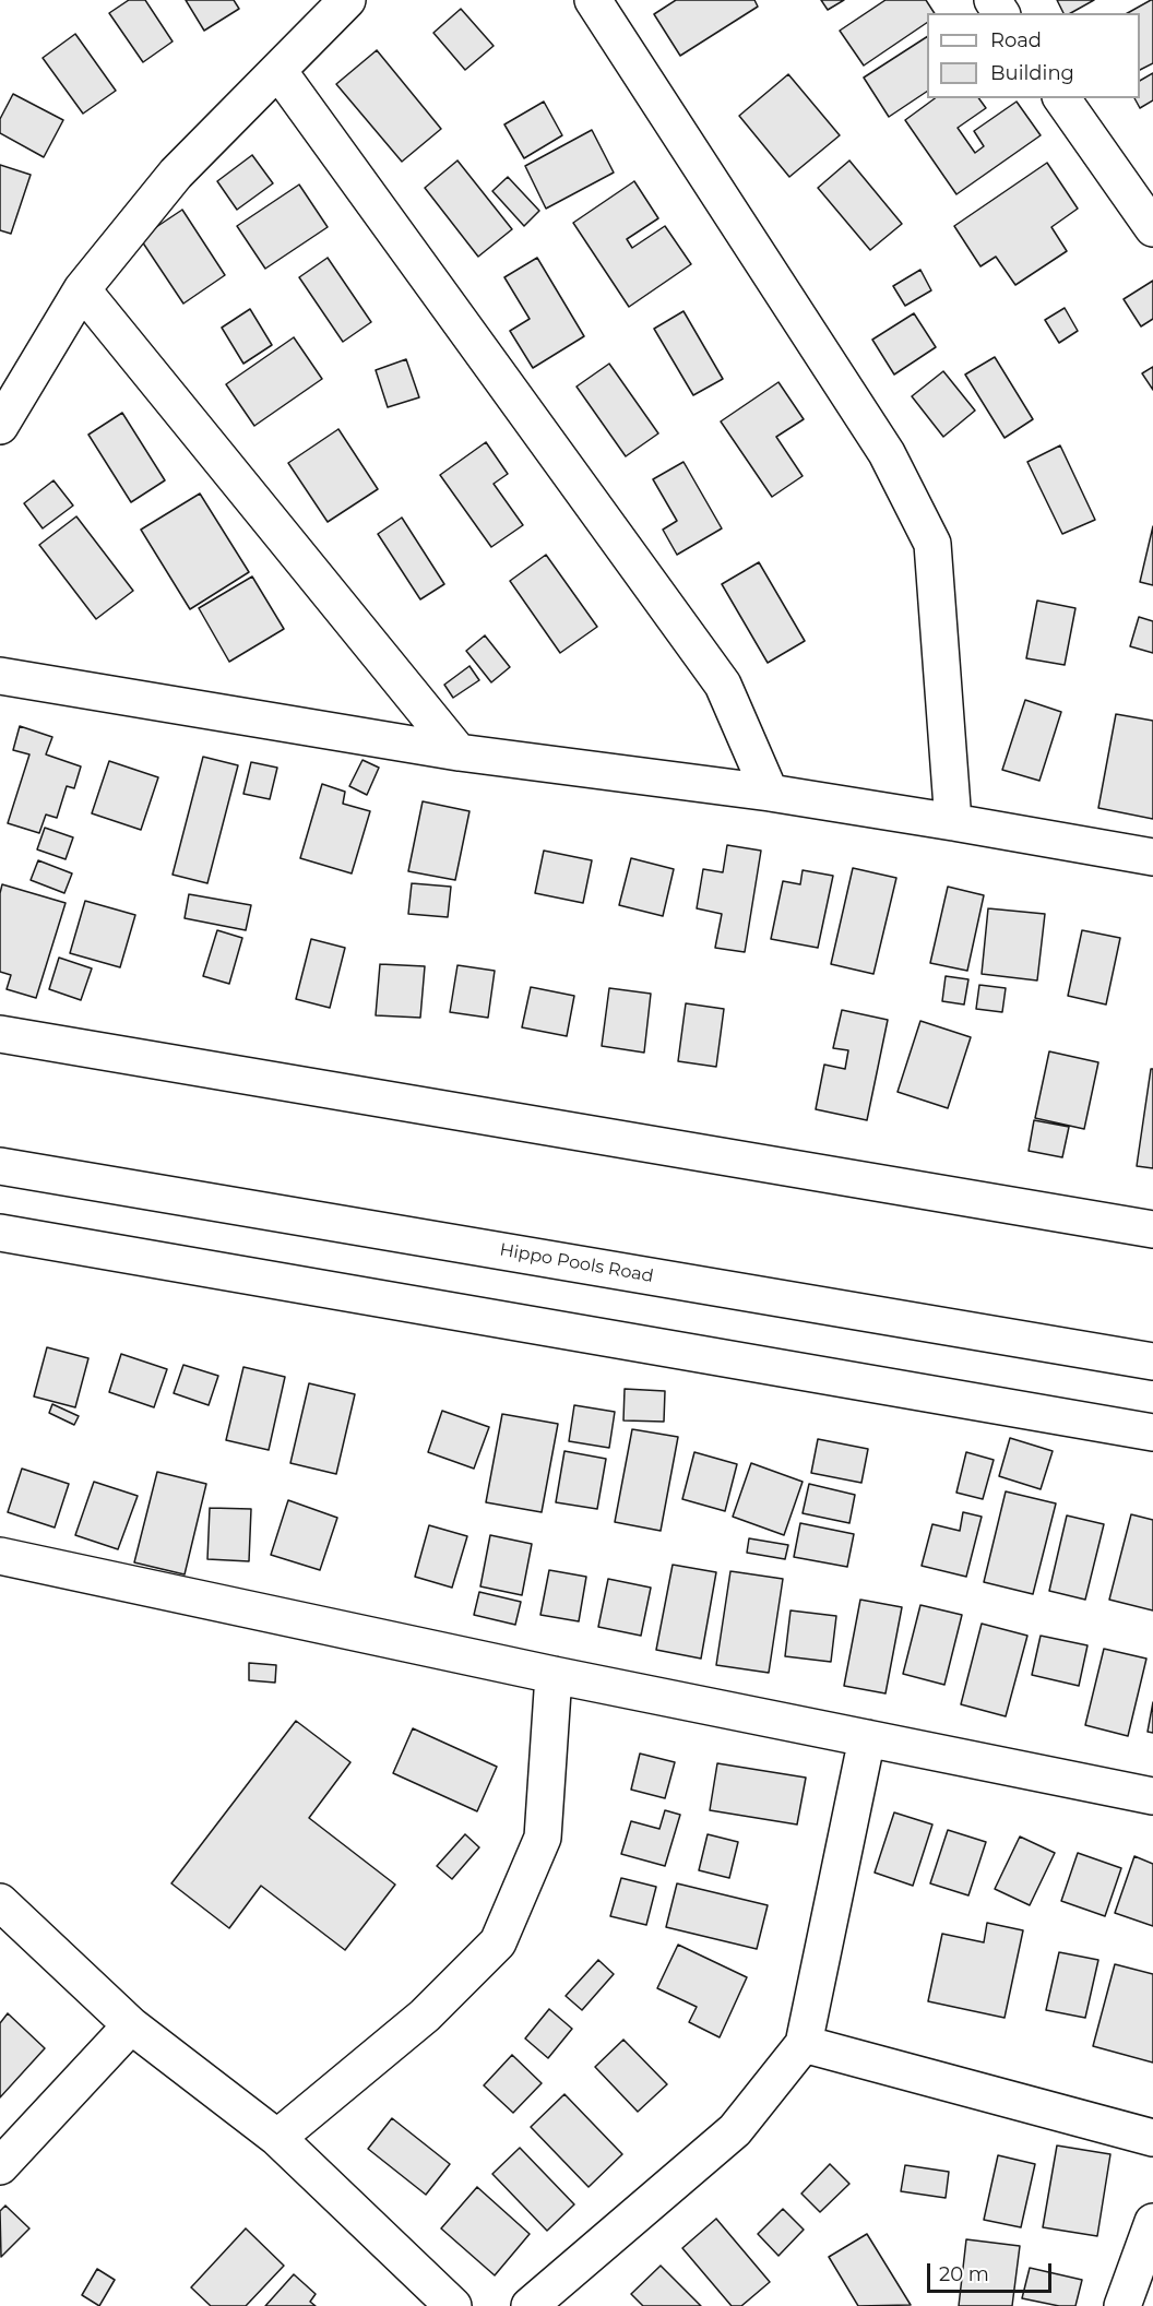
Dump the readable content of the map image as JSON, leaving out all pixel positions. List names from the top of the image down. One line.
{"streets":{"street":["Hippo Pools Road"]},"legend":["Road","Building"],"scale_bar":"20 m"}
